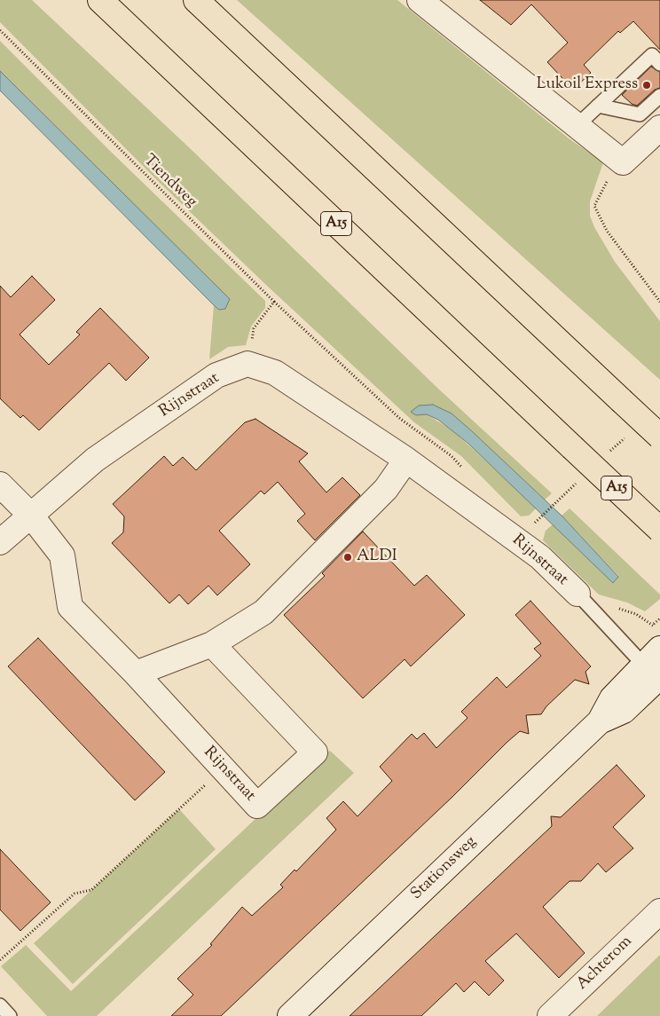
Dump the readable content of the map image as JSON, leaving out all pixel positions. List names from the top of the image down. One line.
{"streets":{"highway":["A15"],"street":["Rijnstraat","Stationsweg","Achterom"],"path":["Tiendweg"]},"crossings":[["Tiendweg","Rijnstraat"],["Rijnstraat","Stationsweg"]],"places":["Lukoil Express","ALDI"]}
